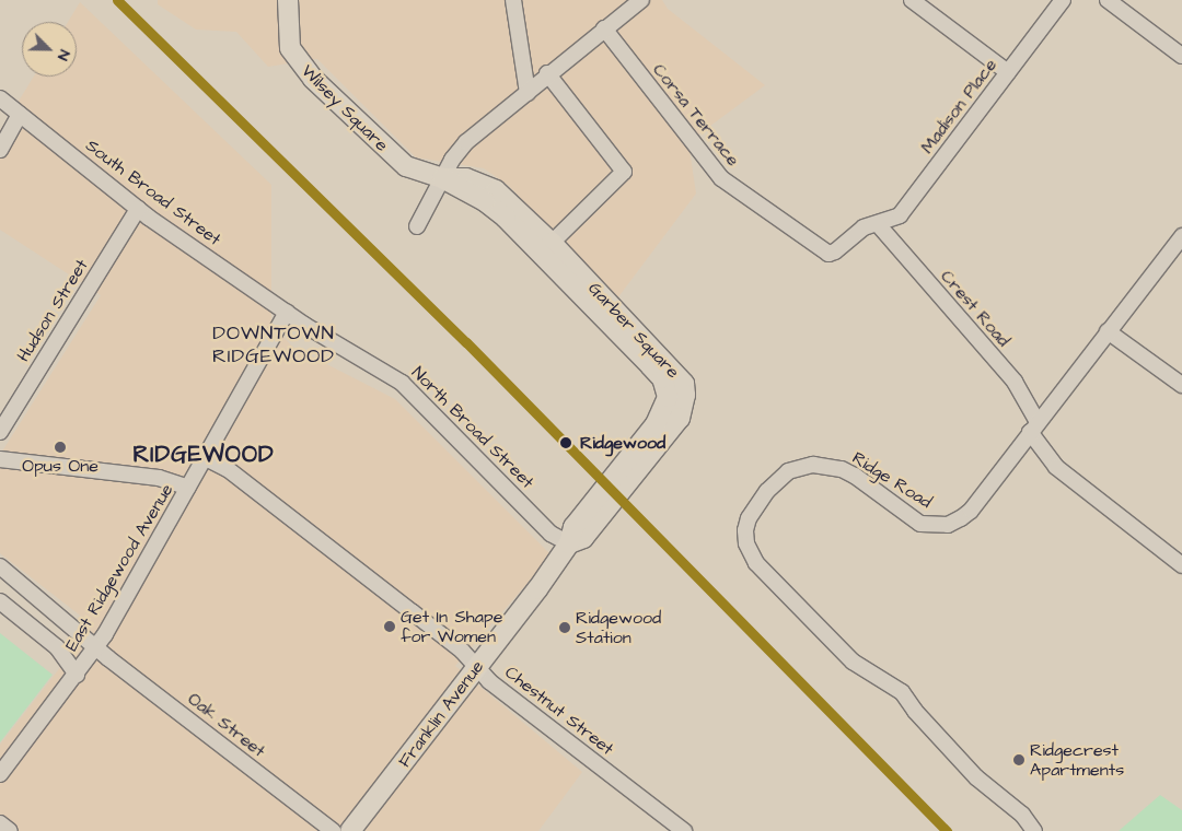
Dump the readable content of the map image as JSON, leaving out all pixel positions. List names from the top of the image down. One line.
{"streets":{"main road":["Wilsey Square","Garber Square","Franklin Avenue"],"street":["Madison Place","Corsa Terrace","South Broad Street","Crest Road","Hudson Street","North Broad Street","Ridge Road","East Ridgewood Avenue","Chestnut Street","Oak Street"]},"crossings":[["Madison Place","Corsa Terrace"],["Madison Place","Crest Road"],["Wilsey Square","Garber Square"],["Corsa Terrace","Crest Road"],["South Broad Street","Hudson Street"],["South Broad Street","North Broad Street"],["South Broad Street","East Ridgewood Avenue"],["Crest Road","Ridge Road"],["Garber Square","North Broad Street"],["Garber Square","Franklin Avenue"],["North Broad Street","East Ridgewood Avenue"],["North Broad Street","Franklin Avenue"],["East Ridgewood Avenue","Chestnut Street"],["East Ridgewood Avenue","Oak Street"],["Chestnut Street","Franklin Avenue"]],"districts":["DOWNTOWN RIDGEWOOD","RIDGEWOOD"],"places":["Ridgewood","Opus One","Get In Shape for Women","Ridgewood Station","Ridgecrest Apartments"],"north":"bottom right"}
